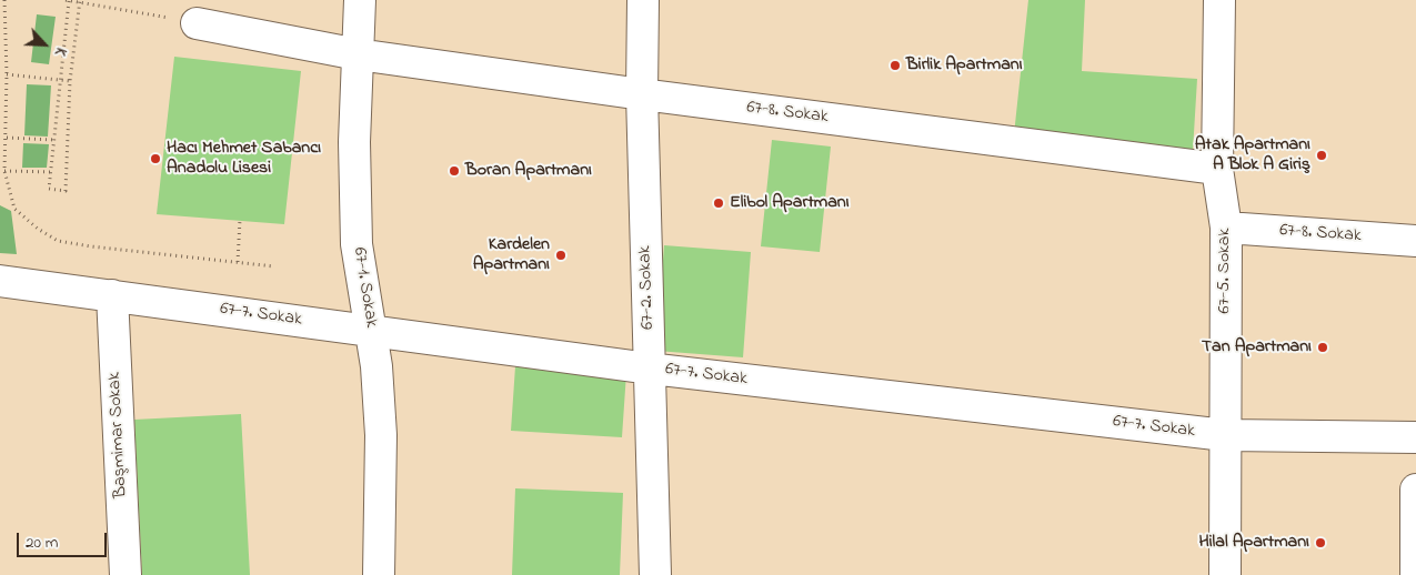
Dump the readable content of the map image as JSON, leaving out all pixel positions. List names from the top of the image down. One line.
{"streets":{"street":["67-8. Sokak","67-5. Sokak","67-1. Sokak","67-2. Sokak","67-7. Sokak","Başmimar Sokak"]},"crossings":[["67-8. Sokak","67-5. Sokak"],["67-8. Sokak","67-1. Sokak"],["67-8. Sokak","67-2. Sokak"],["67-5. Sokak","67-7. Sokak"],["67-1. Sokak","67-7. Sokak"],["67-2. Sokak","67-7. Sokak"],["67-7. Sokak","Başmimar Sokak"]],"places":["Birlik Apartmanı","Atak Apartmanı A Blok A Giriş","Hacı Mehmet Sabancı Anadolu Lisesi","Boran Apartmanı","Elibol Apartmanı","Kardelen Apartmanı","Tan Apartmanı","Hilal Apartmanı"],"scale_bar":"20 m","north":"bottom right"}
